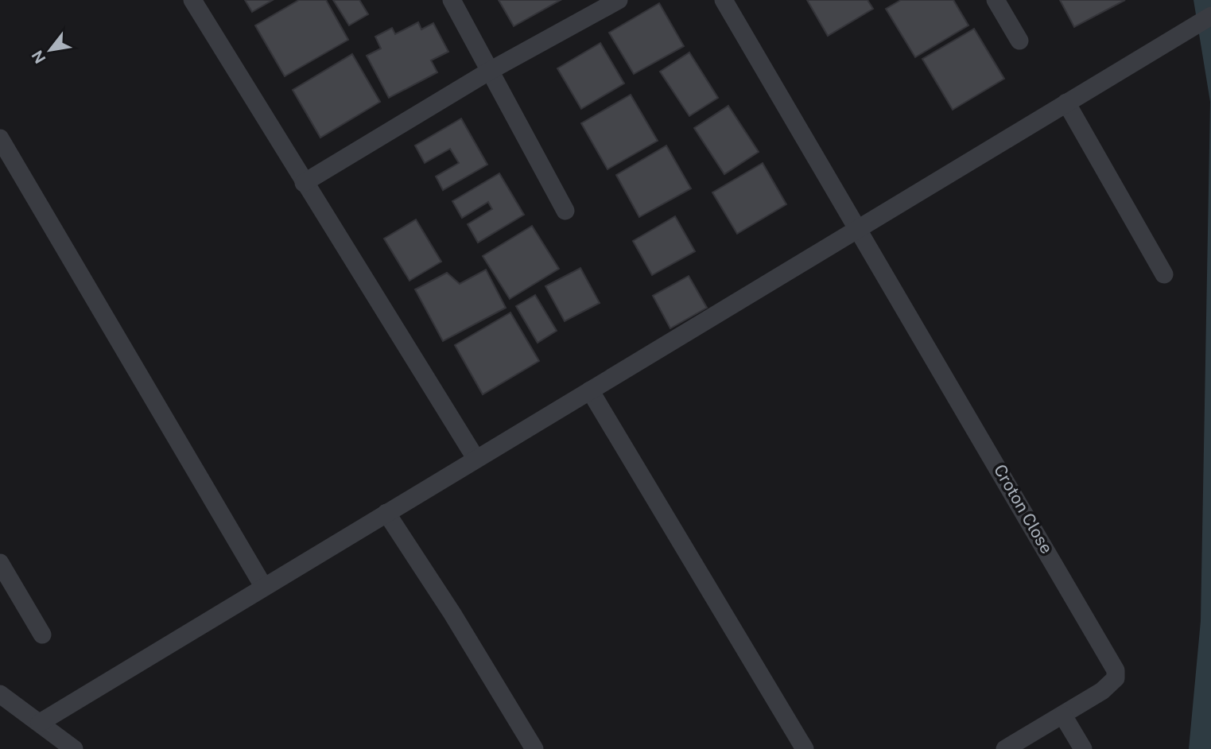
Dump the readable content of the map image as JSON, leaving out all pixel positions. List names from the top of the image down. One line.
{"streets":{"street":["Croton Close"]},"north":"bottom left"}
